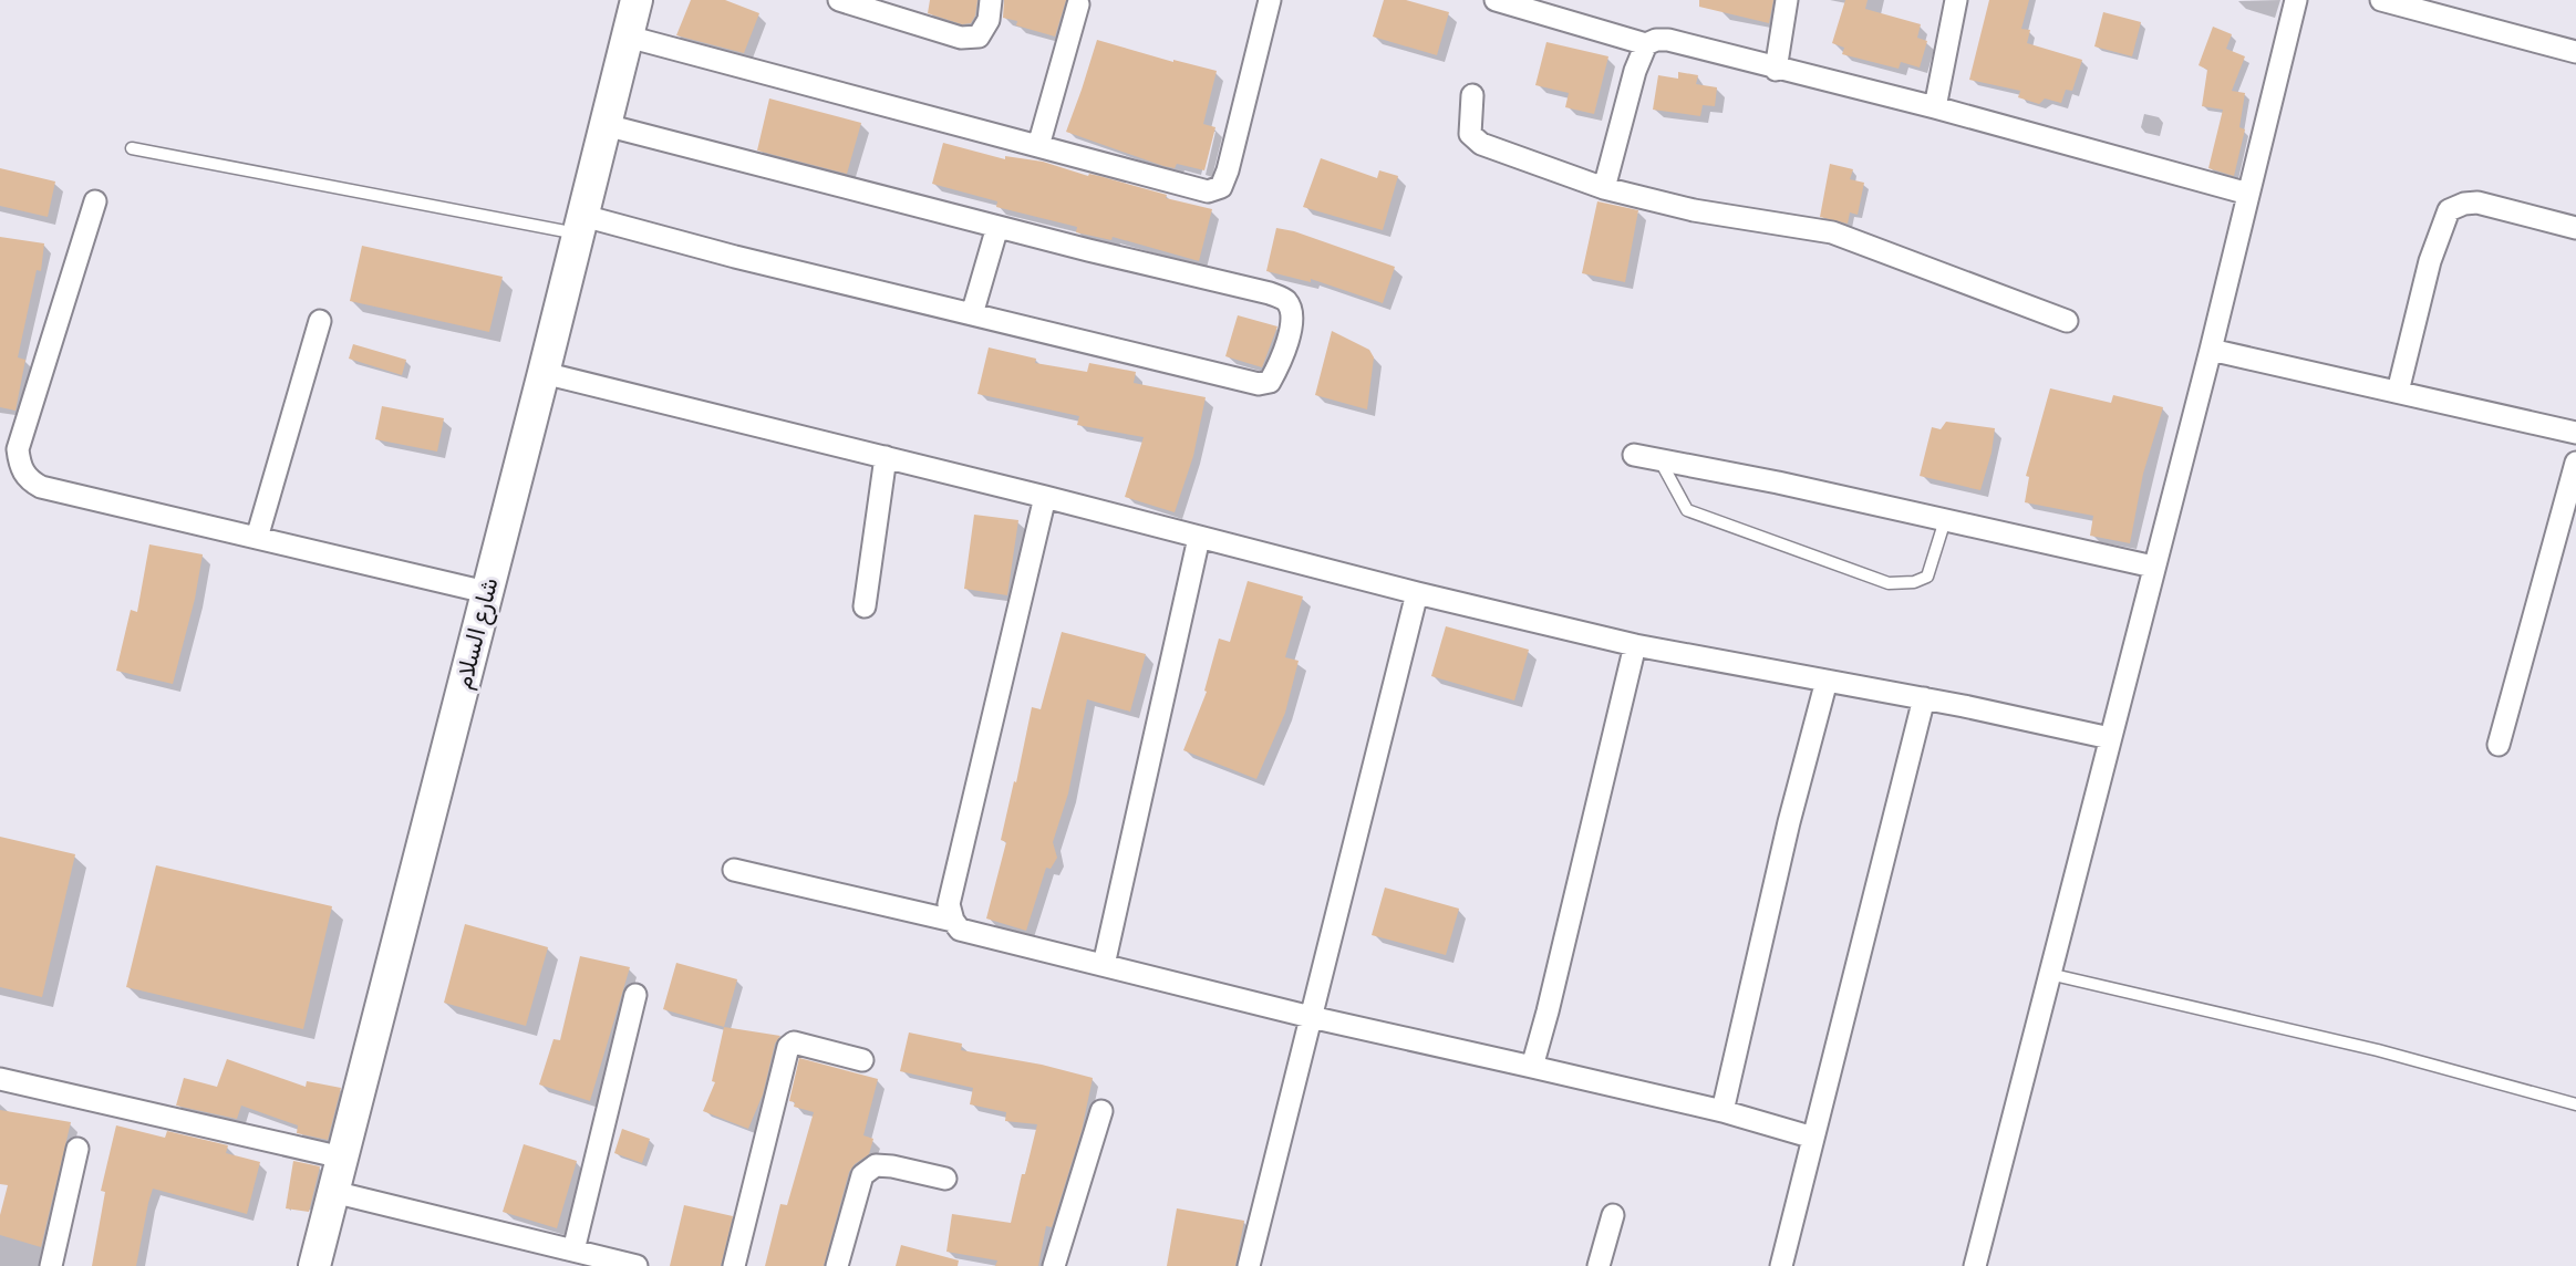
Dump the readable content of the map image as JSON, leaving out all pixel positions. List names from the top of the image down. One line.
{"streets":{"main road":["شارع السلام"]}}
